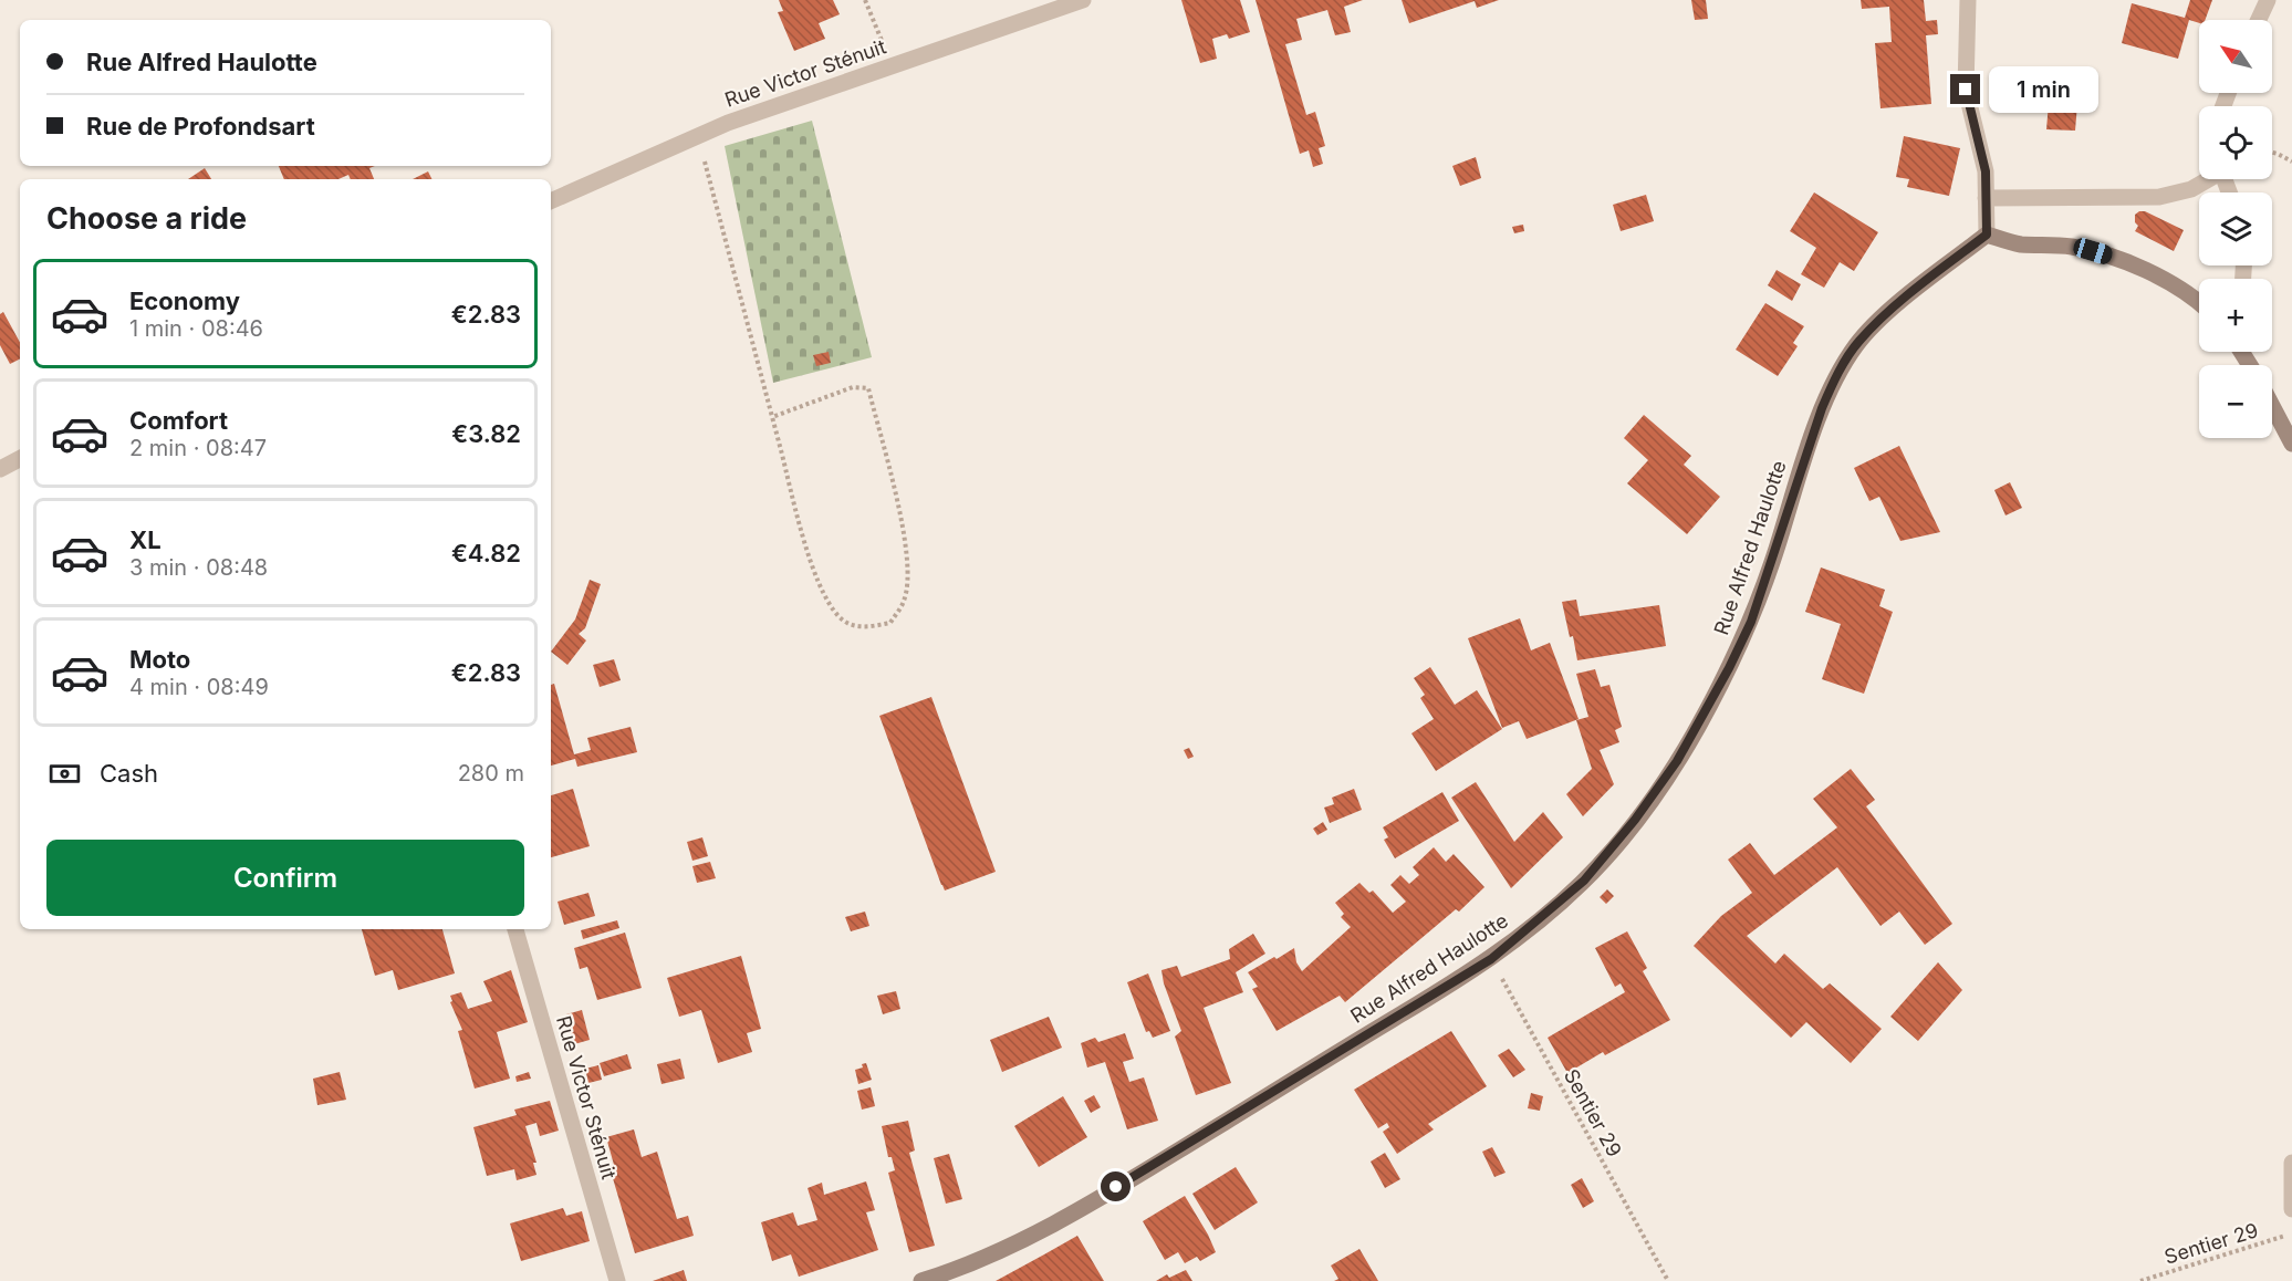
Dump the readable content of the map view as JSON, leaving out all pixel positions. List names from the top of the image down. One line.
{"streets":{"street":["Rue Victor Sténuit","Rue Alfred Haulotte"],"path":["Sentier 29"]},"crossings":[["Rue Alfred Haulotte","Sentier 29"]],"north":"top left","page":{"map_buttons":["+","−"],"banner":["Rue Alfred Haulotte","Rue de Profondsart"],"bubble":"1 min","heading":"Choose a ride","list":[{"name":"Economy","note":"1 min · 08:46","value":"€2.83"},{"name":"Comfort","note":"2 min · 08:47","value":"€3.82"},{"name":"XL","note":"3 min · 08:48","value":"€4.82"},{"name":"Moto","note":"4 min · 08:49","value":"€2.83"}],"pay":["Cash","280 m"],"buttons":"Confirm"}}
